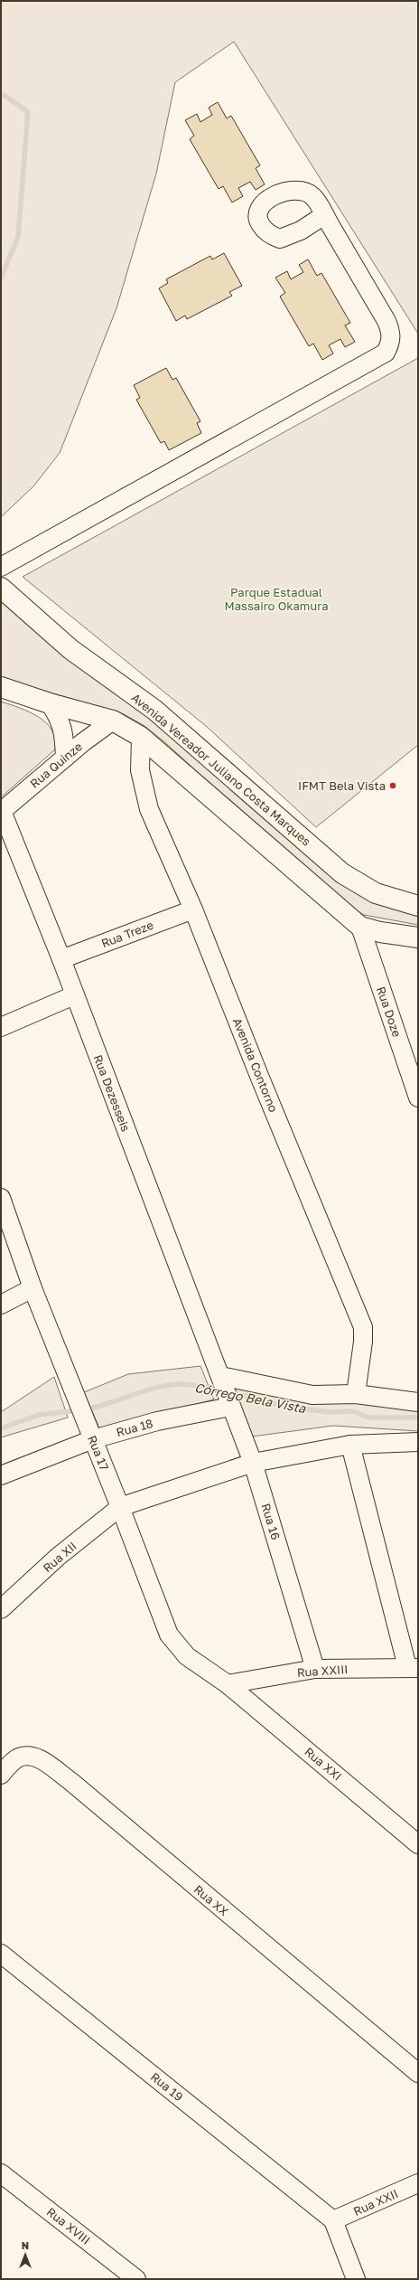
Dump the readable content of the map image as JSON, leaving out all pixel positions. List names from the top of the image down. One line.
{"streets":{"main road":["Avenida Vereador Juliano Costa Marques"],"street":["Rua Quinze","Rua Treze","Rua Doze","Avenida Contorno","Rua Dezesseis","Rua 18","Rua 17","Rua 16","Rua XII","Rua XXIII","Rua XXI","Rua XX","Rua 19","Rua XXII","Rua XVIII"]},"crossings":[["Rua Quinze","Rua Dezesseis"],["Rua Treze","Avenida Contorno"],["Rua Treze","Rua Dezesseis"],["Rua Dezesseis","Rua 16"],["Rua 18","Rua 17"],["Rua 18","Rua 16"],["Rua 17","Rua XII"],["Rua 17","Rua XXIII"],["Rua 17","Rua XXI"],["Rua 16","Rua XXIII"],["Rua XXIII","Rua XXI"],["Rua 19","Rua XXII"]],"water":["Córrego Bela Vista"],"parks":["Parque Estadual Massairo Okamura"],"places":["IFMT Bela Vista"],"north":"top"}
